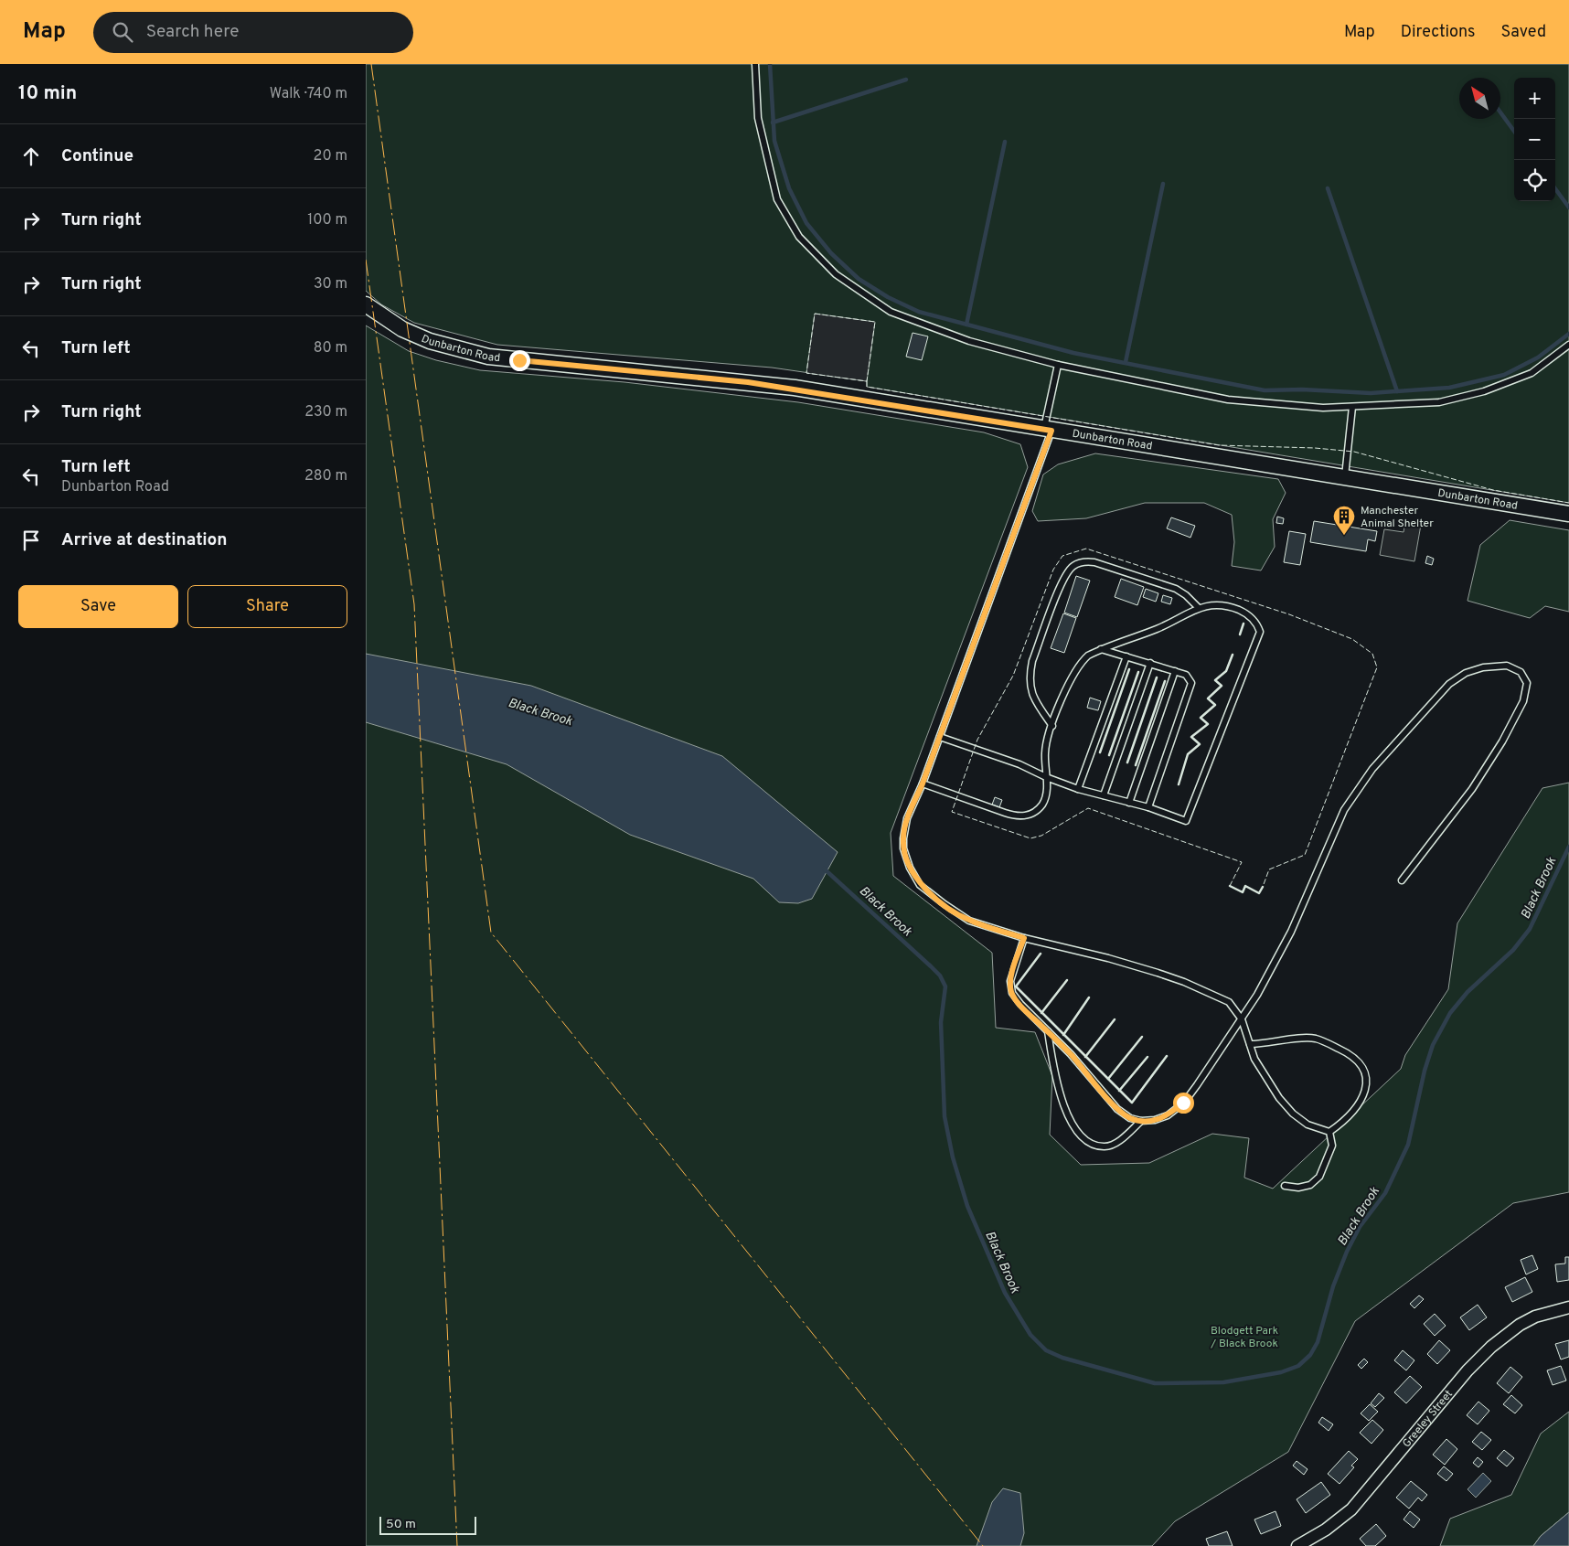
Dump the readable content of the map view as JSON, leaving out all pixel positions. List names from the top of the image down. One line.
{"streets":{"street":["Dunbarton Road","Greeley Street"]},"water":["Black Brook"],"parks":["Blodgett Park / Black Brook"],"places":{"building":["Manchester Animal Shelter"]},"scale_bar":"50 m","north":"top left","page":{"header":"Map","search":"Search here","nav":["Map","Directions","Saved"],"heading":["10 min","Walk · 740 m"],"map_buttons":["+","−"],"list":[["Continue","20 m"],["Turn right","100 m"],["Turn right","30 m"],["Turn left","80 m"],["Turn right","230 m"],["Turn left","Dunbarton Road","280 m"],"Arrive at destination"],"buttons":["Save","Share"],"scale":"50 m"}}
